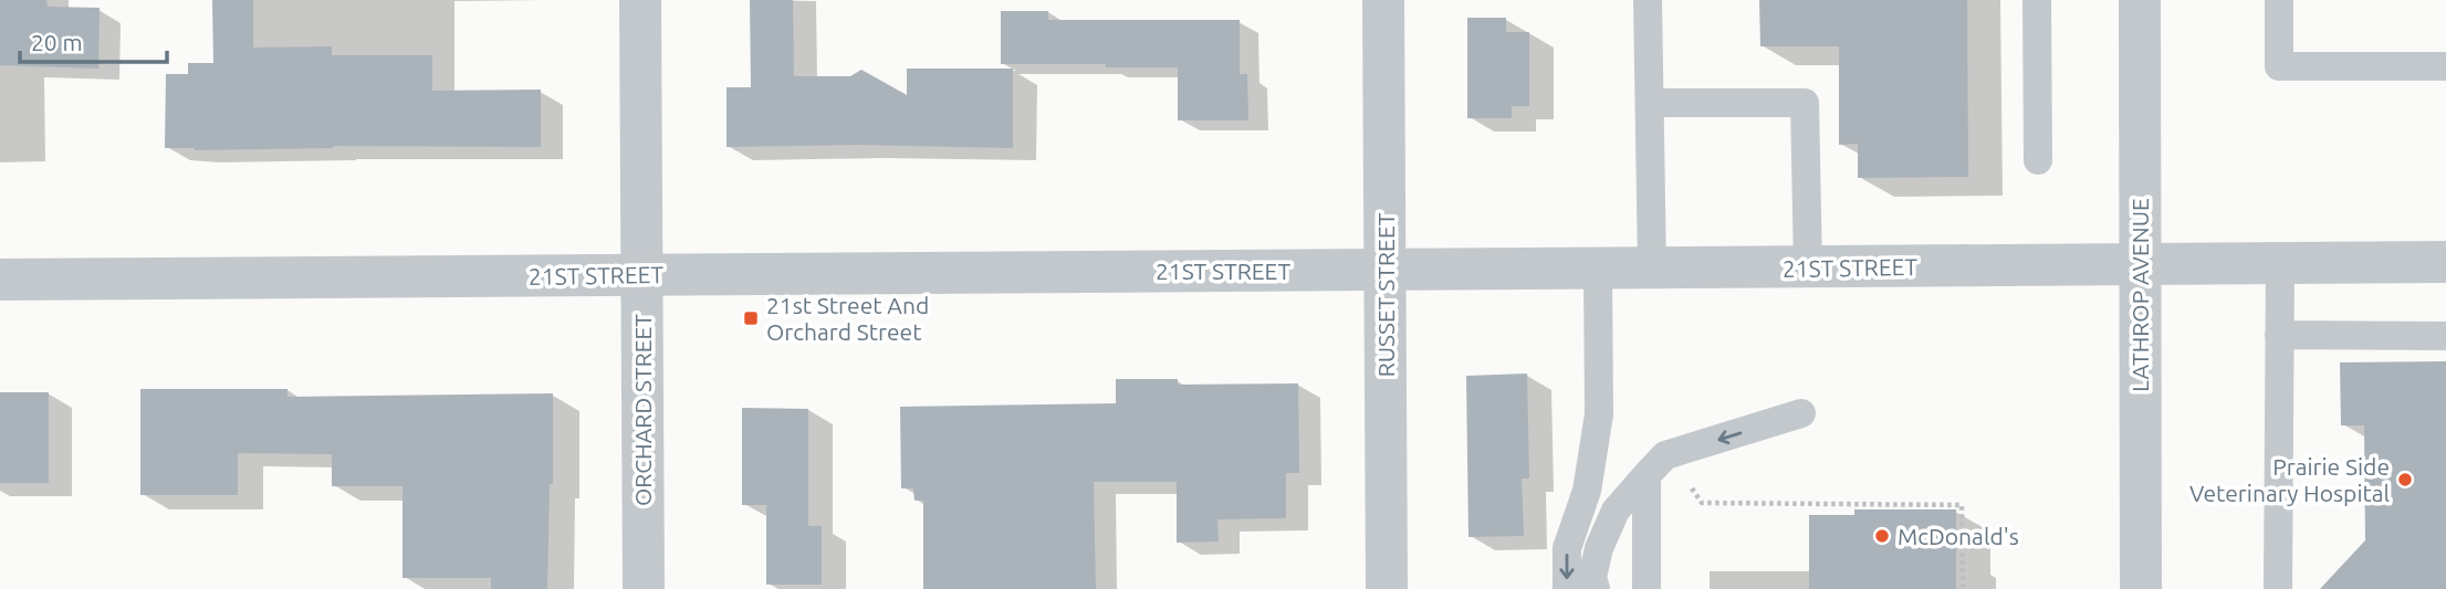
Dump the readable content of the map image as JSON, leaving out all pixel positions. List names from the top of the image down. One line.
{"streets":{"street":["21ST STREET","RUSSET STREET","LATHROP AVENUE","ORCHARD STREET"]},"crossings":[["21ST STREET","RUSSET STREET"],["21ST STREET","LATHROP AVENUE"],["21ST STREET","ORCHARD STREET"]],"places":{"transit":["21st Street And Orchard Street"],"other":["Prairie Side Veterinary Hospital","McDonald's"]},"scale_bar":"20 m"}
